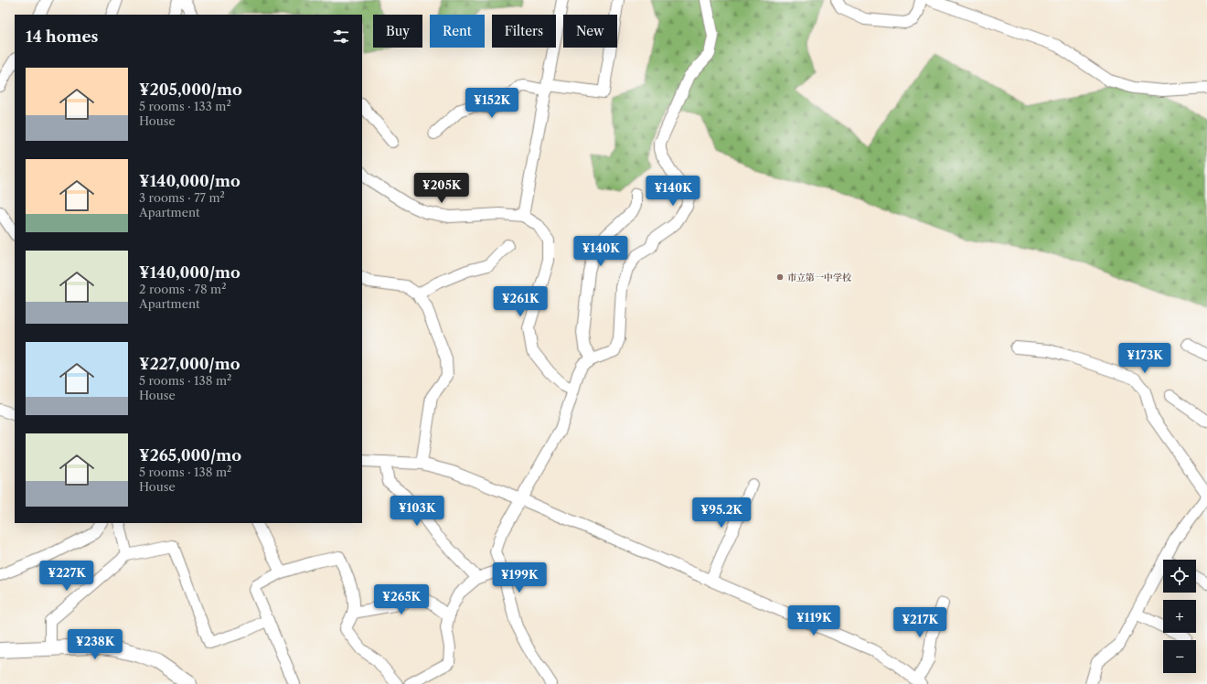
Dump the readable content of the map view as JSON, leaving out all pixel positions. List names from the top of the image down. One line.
{"places":["市立第一中学校"],"page":{"chip":["Buy","Rent","Filters","New"],"heading":"14 homes","list":[{"name":"¥205,000/mo","note":"5 rooms · 133 m² · House"},{"name":"¥140,000/mo","note":"3 rooms · 77 m² · Apartment"},{"name":"¥140,000/mo","note":"2 rooms · 78 m² · Apartment"},{"name":"¥227,000/mo","note":"5 rooms · 138 m² · House"},{"name":"¥265,000/mo","note":"5 rooms · 138 m² · House"}],"price":["¥152K","¥205K","¥140K","¥140K","¥261K","¥173K","¥103K","¥95.2K","¥227K","¥199K","¥265K","¥119K","¥217K","¥238K"],"map_buttons":["+","−"]}}
